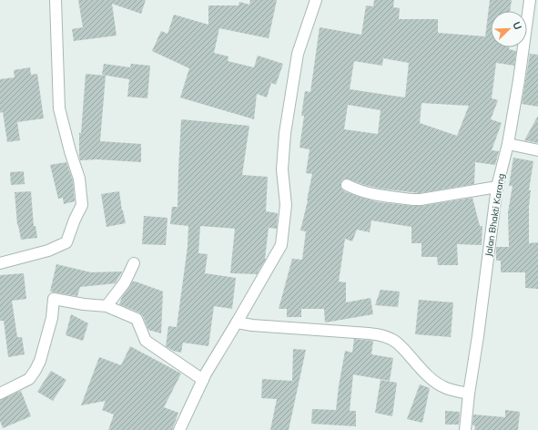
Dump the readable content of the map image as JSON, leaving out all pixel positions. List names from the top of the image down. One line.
{"streets":{"street":["Jalan Bhakti Karang"]},"north":"top right"}
